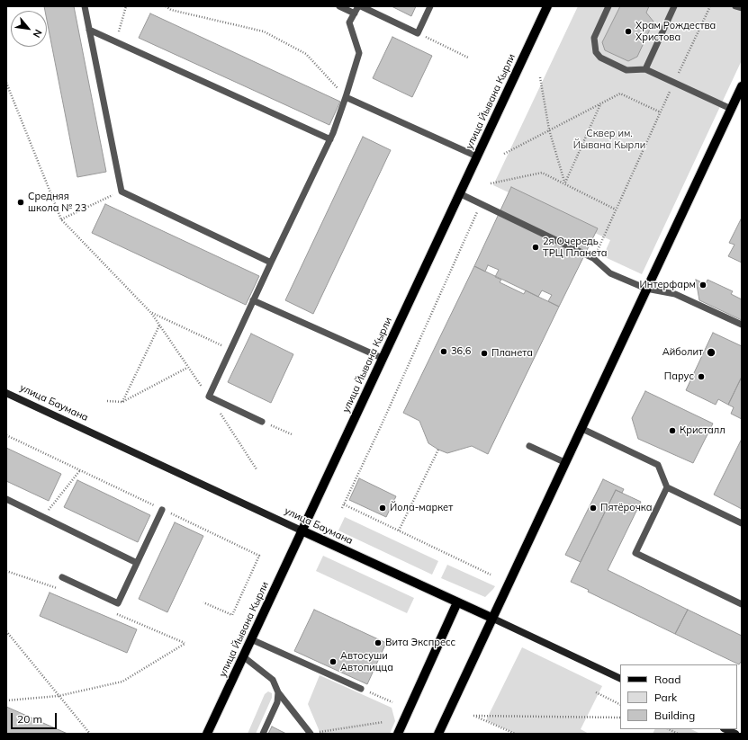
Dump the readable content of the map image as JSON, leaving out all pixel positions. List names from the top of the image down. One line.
{"streets":{"main road":["улица Йывана Кырли","улица Баумана"]},"crossings":[["улица Йывана Кырли","улица Баумана"]],"parks":["Сквер им. Йывана Кырли"],"places":["Храм Рождества Христова","Средняя школа № 23","2я Очередь ТРЦ Планета","Интерфарм","36,6","Айболит","Планета","Парус","Кристалл","Йола-маркет","Пятёрочка","Вита Экспресс","Автосуши Автопицца"],"legend":["Road","Park","Building"],"scale_bar":"20 m","north":"bottom right"}
